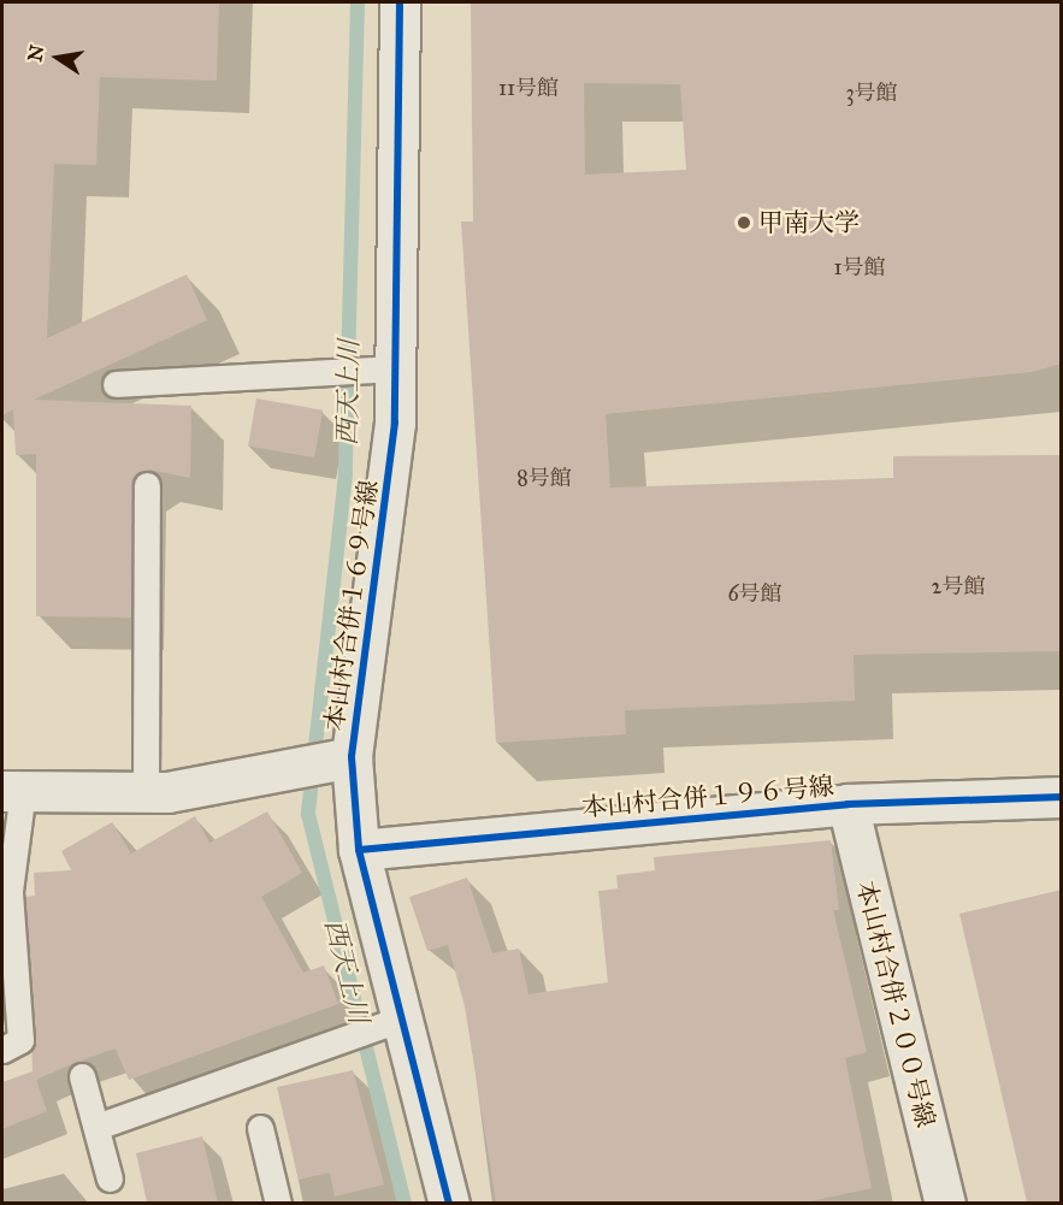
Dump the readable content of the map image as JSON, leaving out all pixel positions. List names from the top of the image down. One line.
{"streets":{"street":["本山村合併１６９号線","本山村合併１９６号線","本山村合併２００号線"]},"crossings":[["本山村合併１６９号線","本山村合併１９６号線"],["本山村合併１９６号線","本山村合併２００号線"]],"water":["西天上川"],"places":["甲南大学"],"house_numbers":["11号館","3号館","1号館","8号館","2号館","6号館"],"north":"left"}
